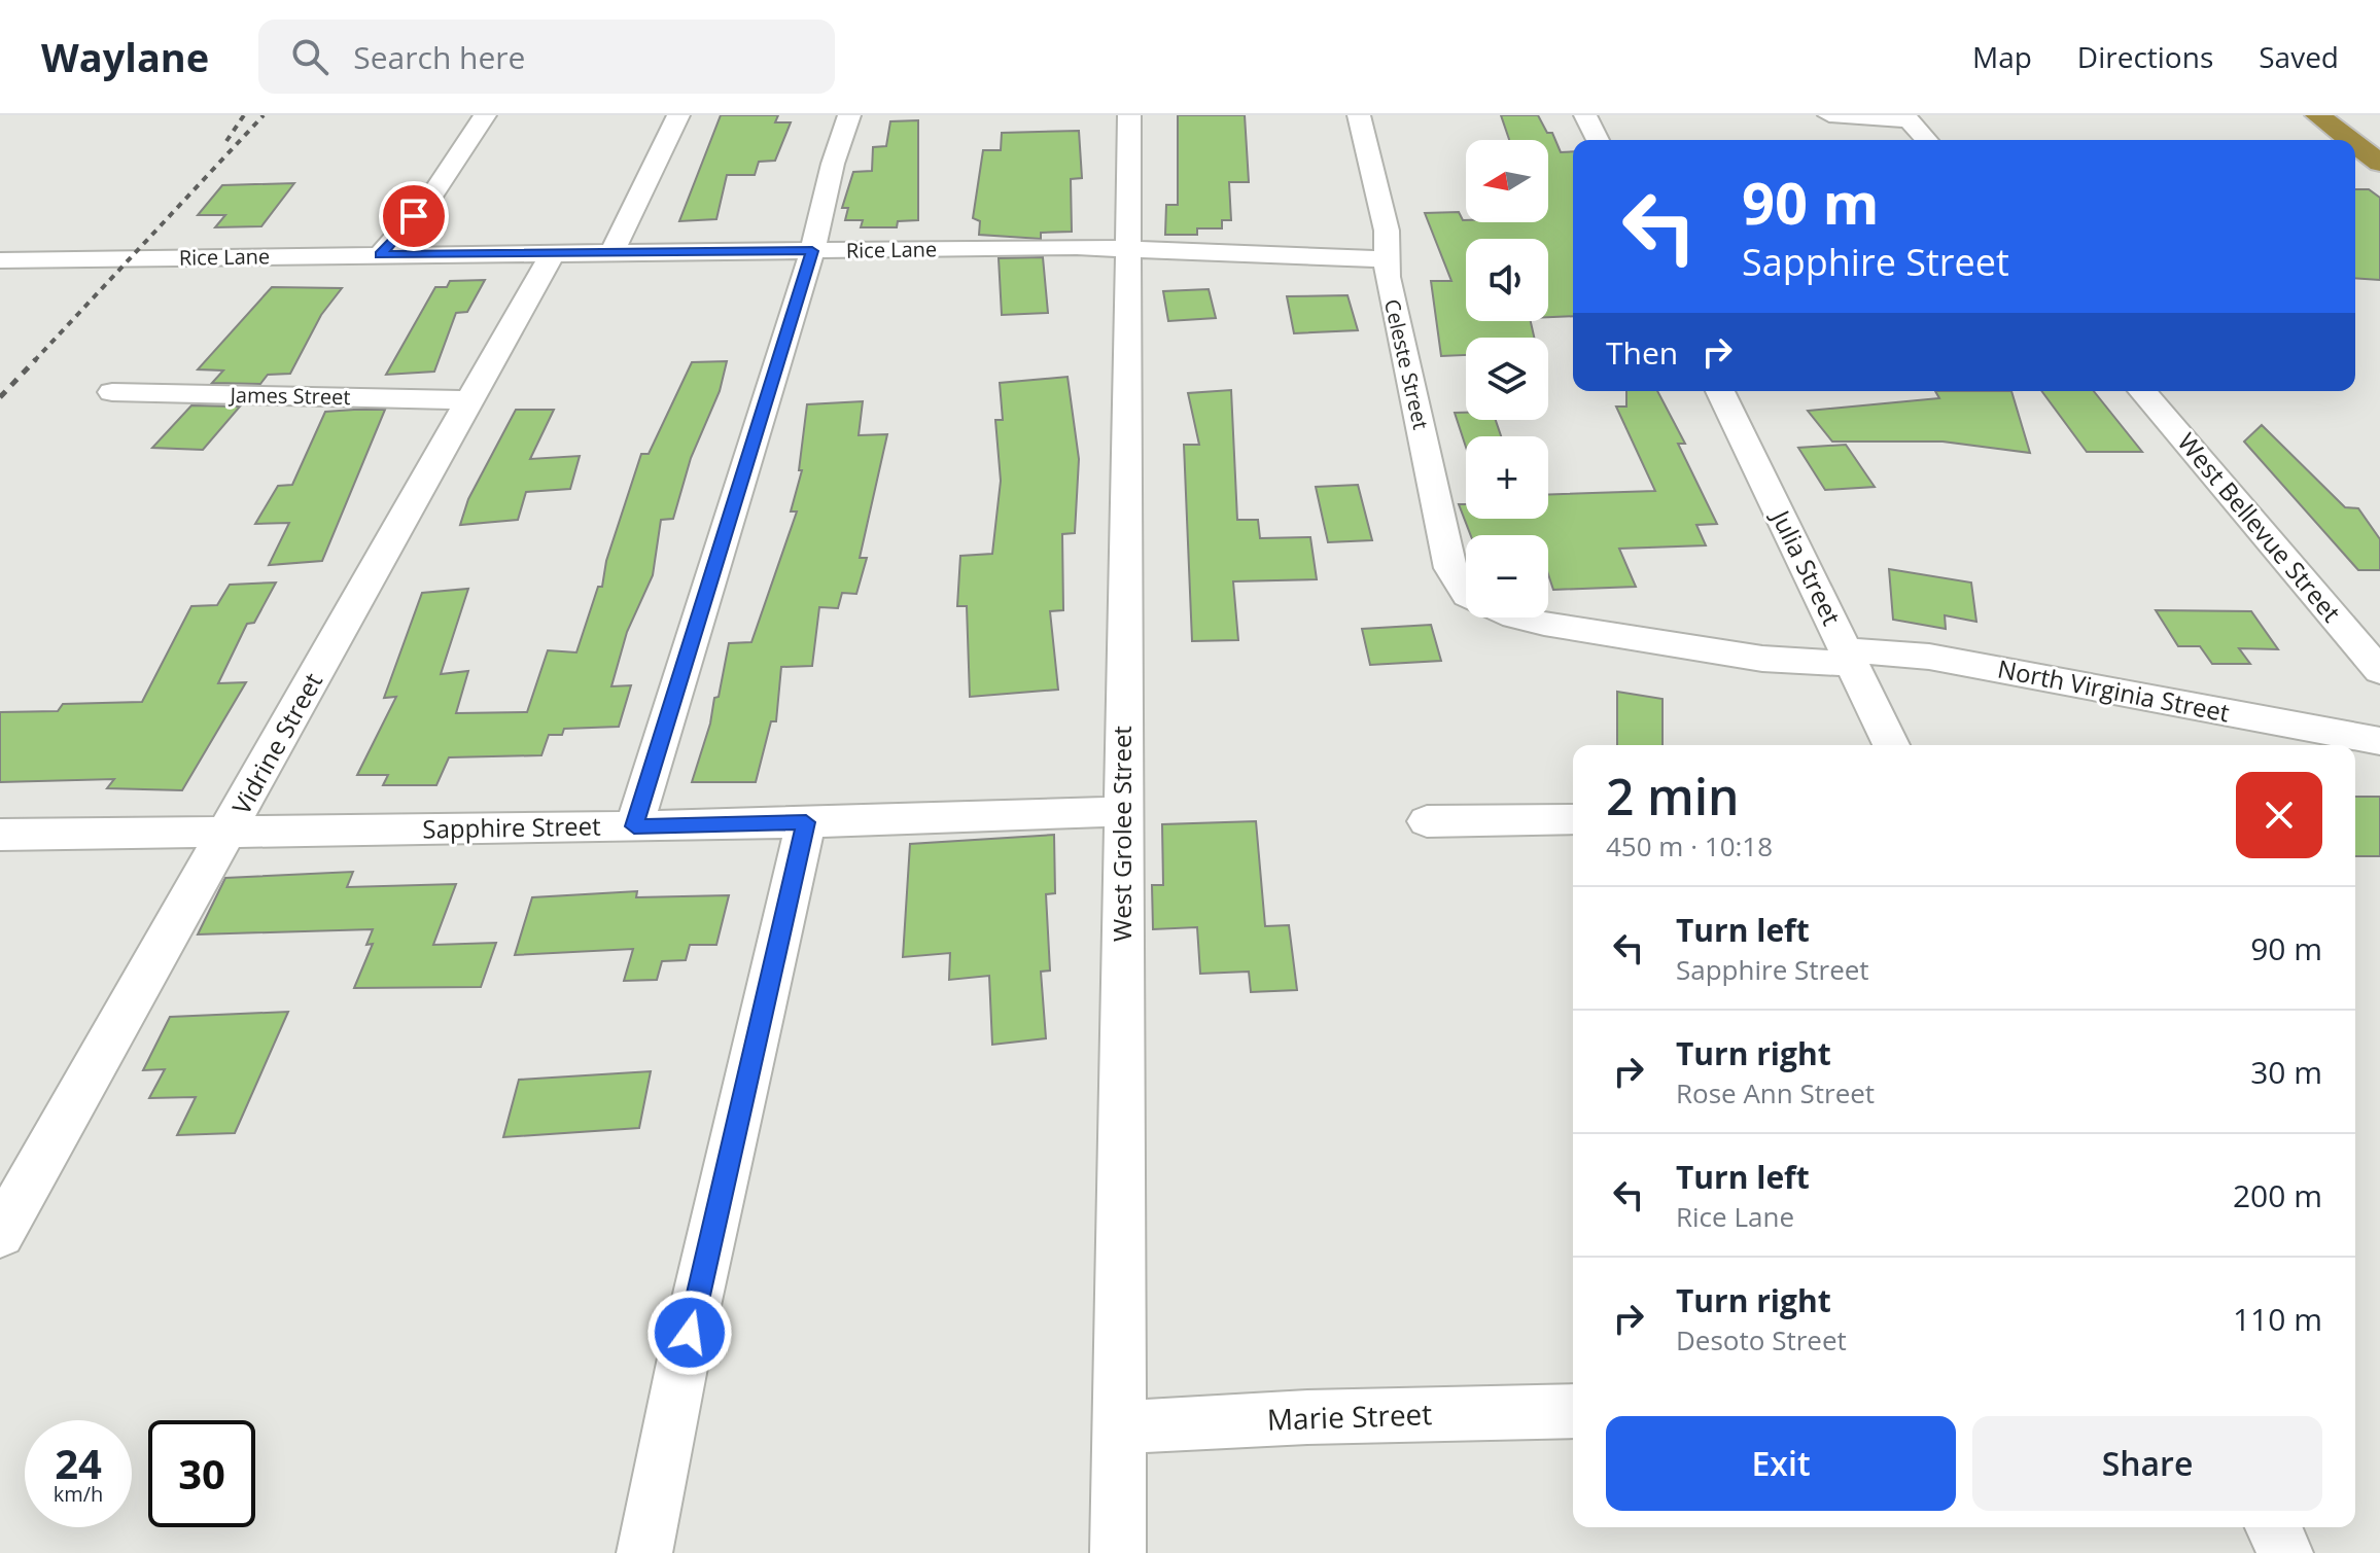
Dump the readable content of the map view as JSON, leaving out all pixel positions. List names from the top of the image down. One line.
{"streets":{"street":["Rice Lane","Celeste Street","James Street","West Bellevue Street","Julia Street","North Virginia Street","Vidrine Street","Sapphire Street","West Grolee Street","Marie Street"]},"crossings":[["Rice Lane","Celeste Street"],["Rice Lane","Vidrine Street"],["Rice Lane","West Grolee Street"],["Celeste Street","Julia Street"],["Celeste Street","North Virginia Street"],["James Street","Vidrine Street"],["Julia Street","North Virginia Street"],["Vidrine Street","Sapphire Street"],["Sapphire Street","West Grolee Street"],["West Grolee Street","Marie Street"]],"north":"left","page":{"header":"Waylane","search":"Search here","nav":["Map","Directions","Saved"],"map_buttons":["+","−"],"turn":["90 m","Sapphire Street"],"then":"Then","heading":["2 min","450 m · 10:18"],"list":[{"name":"Turn left","note":"Sapphire Street","value":"90 m"},{"name":"Turn right","note":"Rose Ann Street","value":"30 m"},{"name":"Turn left","note":"Rice Lane","value":"200 m"},{"name":"Turn right","note":"Desoto Street","value":"110 m"}],"buttons":["Exit","Share"],"speed":"24 km/h","limit":"30"}}
